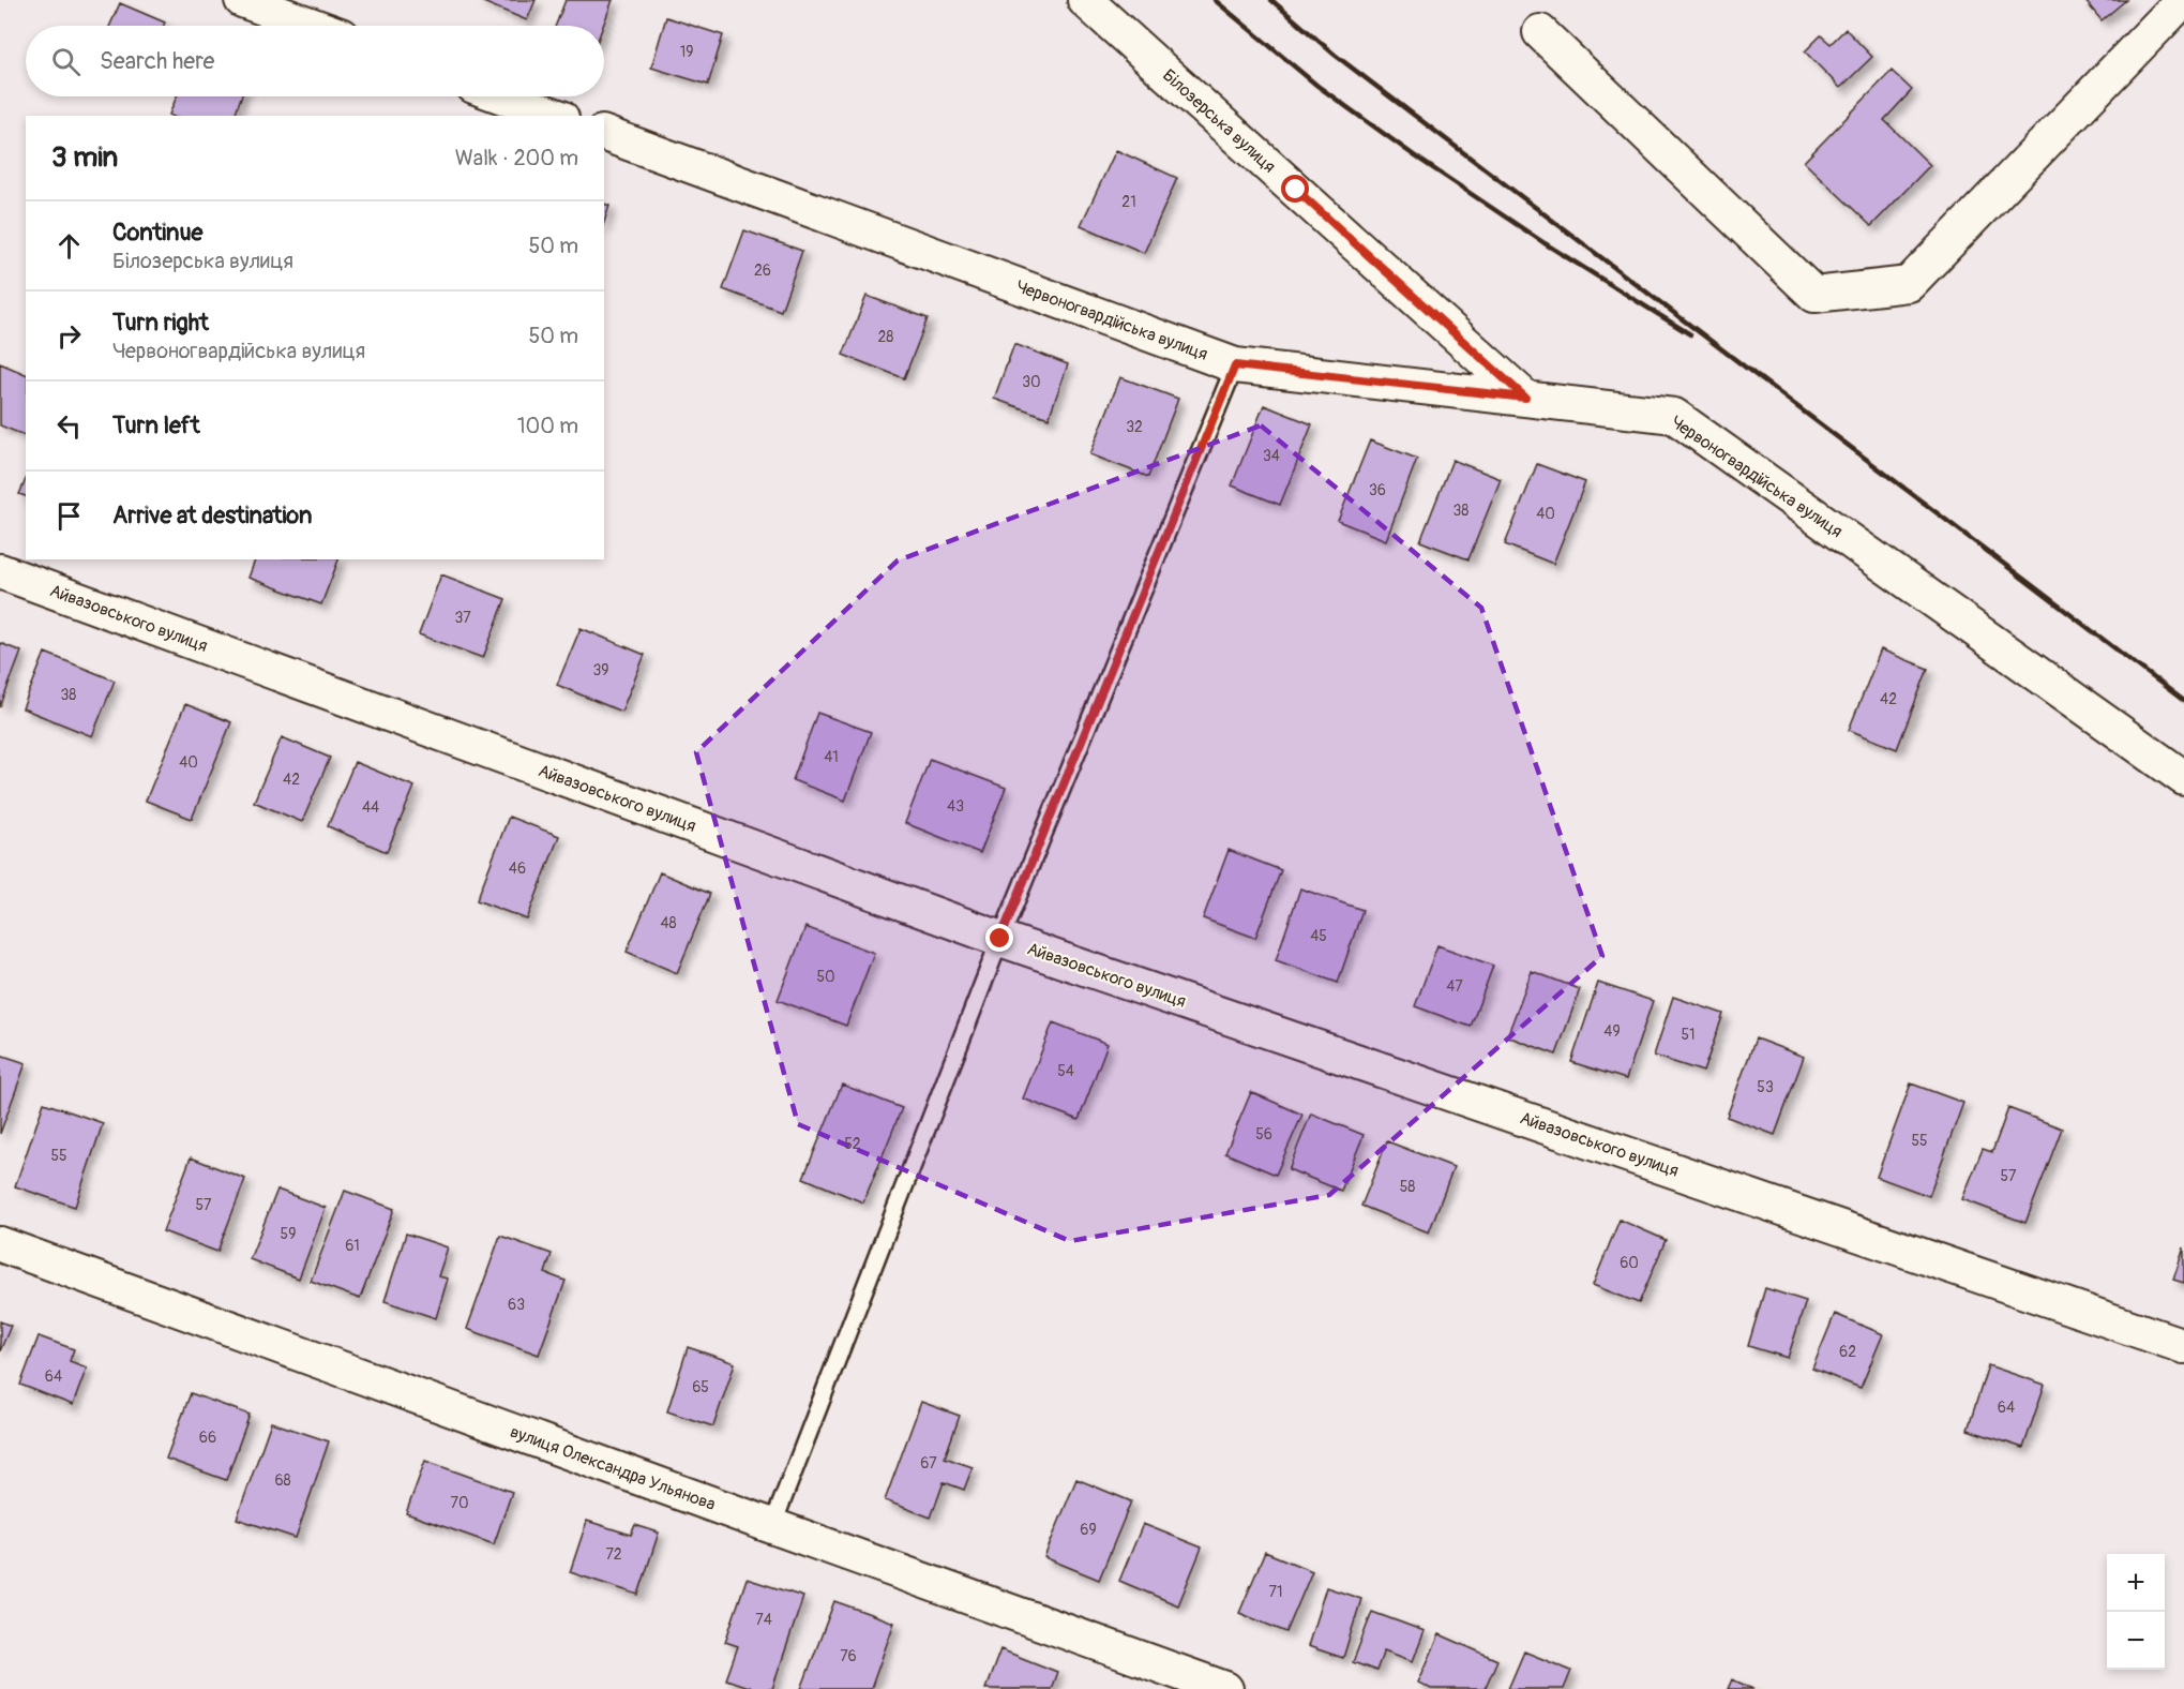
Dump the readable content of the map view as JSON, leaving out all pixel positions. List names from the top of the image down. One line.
{"streets":{"street":["Білозерська вулиця","Червоногвардійська вулиця","Айвазовського вулиця","вулиця Олександра Ульянова"]},"crossings":[["Білозерська вулиця","Червоногвардійська вулиця"]],"house_numbers":["19","21","26","28","30","32","34","36","38","40","37","39","38","42","41","40","42","43","44","46","48","45","50","47","49","51","54","53","56","55","52","55","57","58","57","59","61","60","63","62","64","65","64","66","67","68","70","69","72","71","74","76"],"page":{"search":"Search here","heading":["3 min","Walk · 200 m"],"list":[["Continue","Білозерська вулиця","50 m"],["Turn right","Червоногвардійська вулиця","50 m"],["Turn left","100 m"],"Arrive at destination"],"map_buttons":["+","−"]}}
